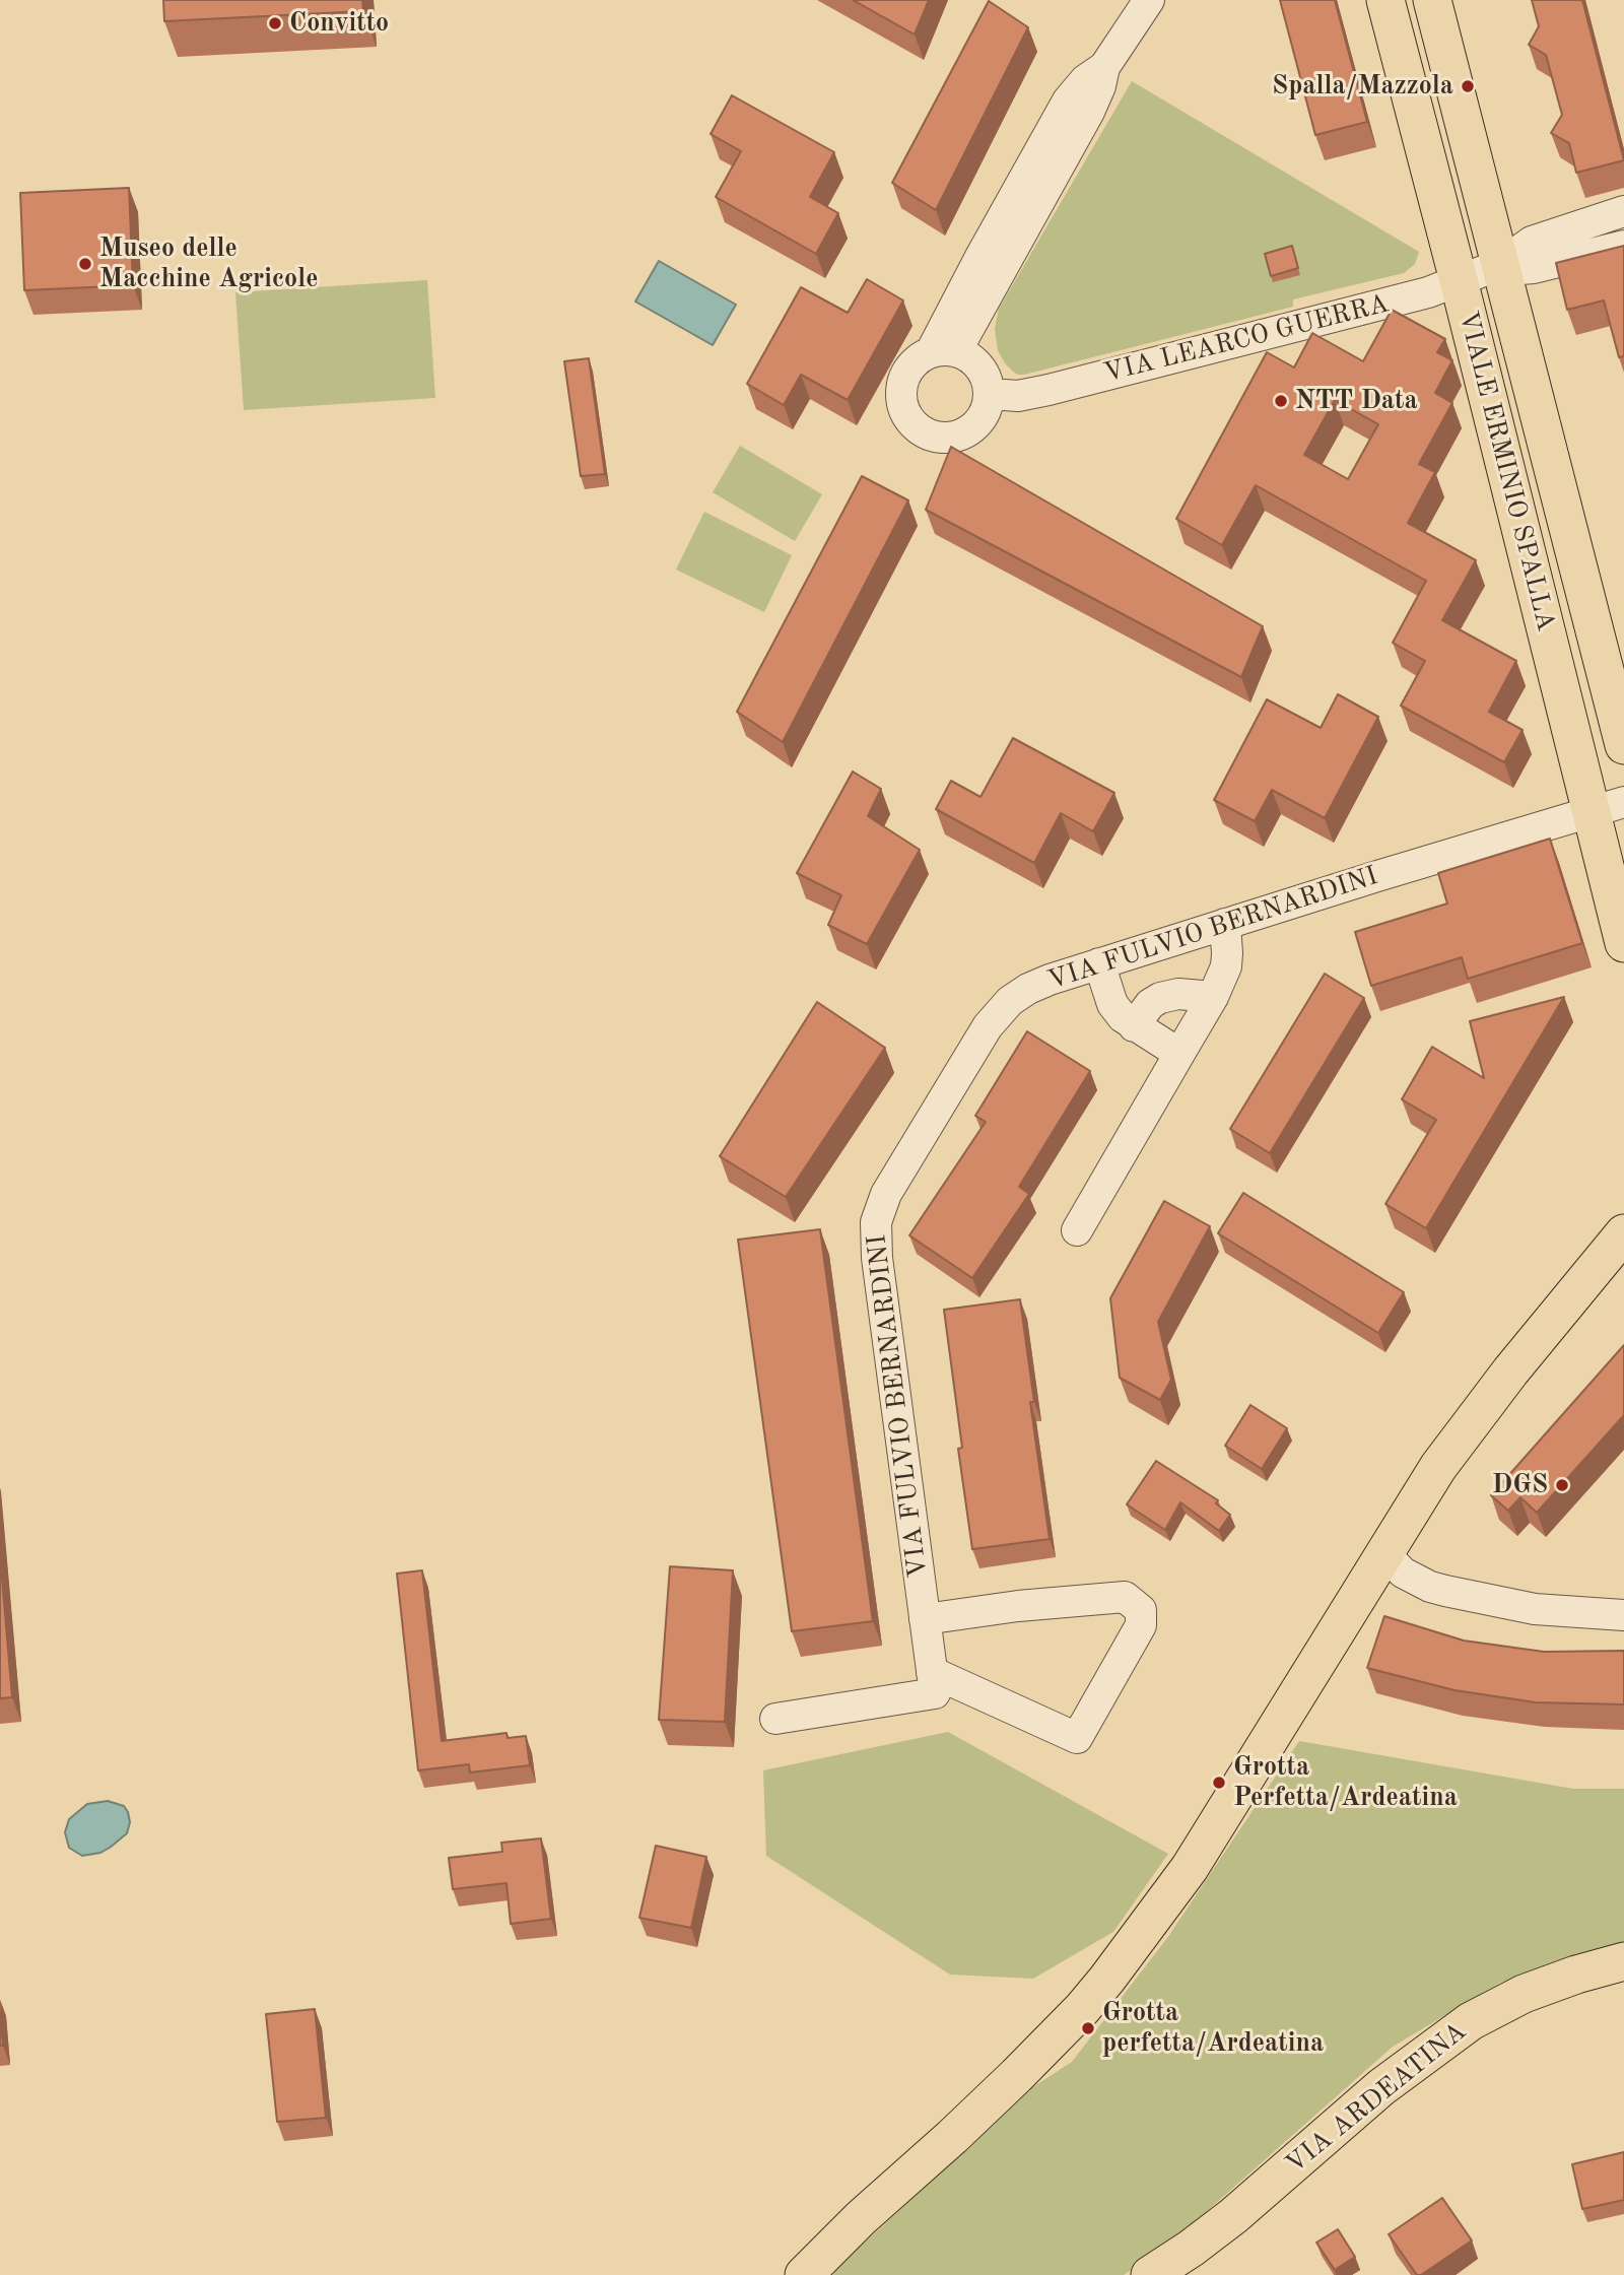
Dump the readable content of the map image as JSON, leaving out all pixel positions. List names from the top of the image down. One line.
{"streets":{"main road":["VIALE ERMINIO SPALLA","VIA ARDEATINA"],"street":["VIA LEARCO GUERRA","VIA FULVIO BERNARDINI"]},"crossings":[["VIA LEARCO GUERRA","VIALE ERMINIO SPALLA"],["VIALE ERMINIO SPALLA","VIA FULVIO BERNARDINI"]],"places":["Convitto","Spalla/Mazzola","Museo delle Macchine Agricole","NTT Data","DGS","Grotta Perfetta/Ardeatina","Grotta perfetta/Ardeatina"]}
